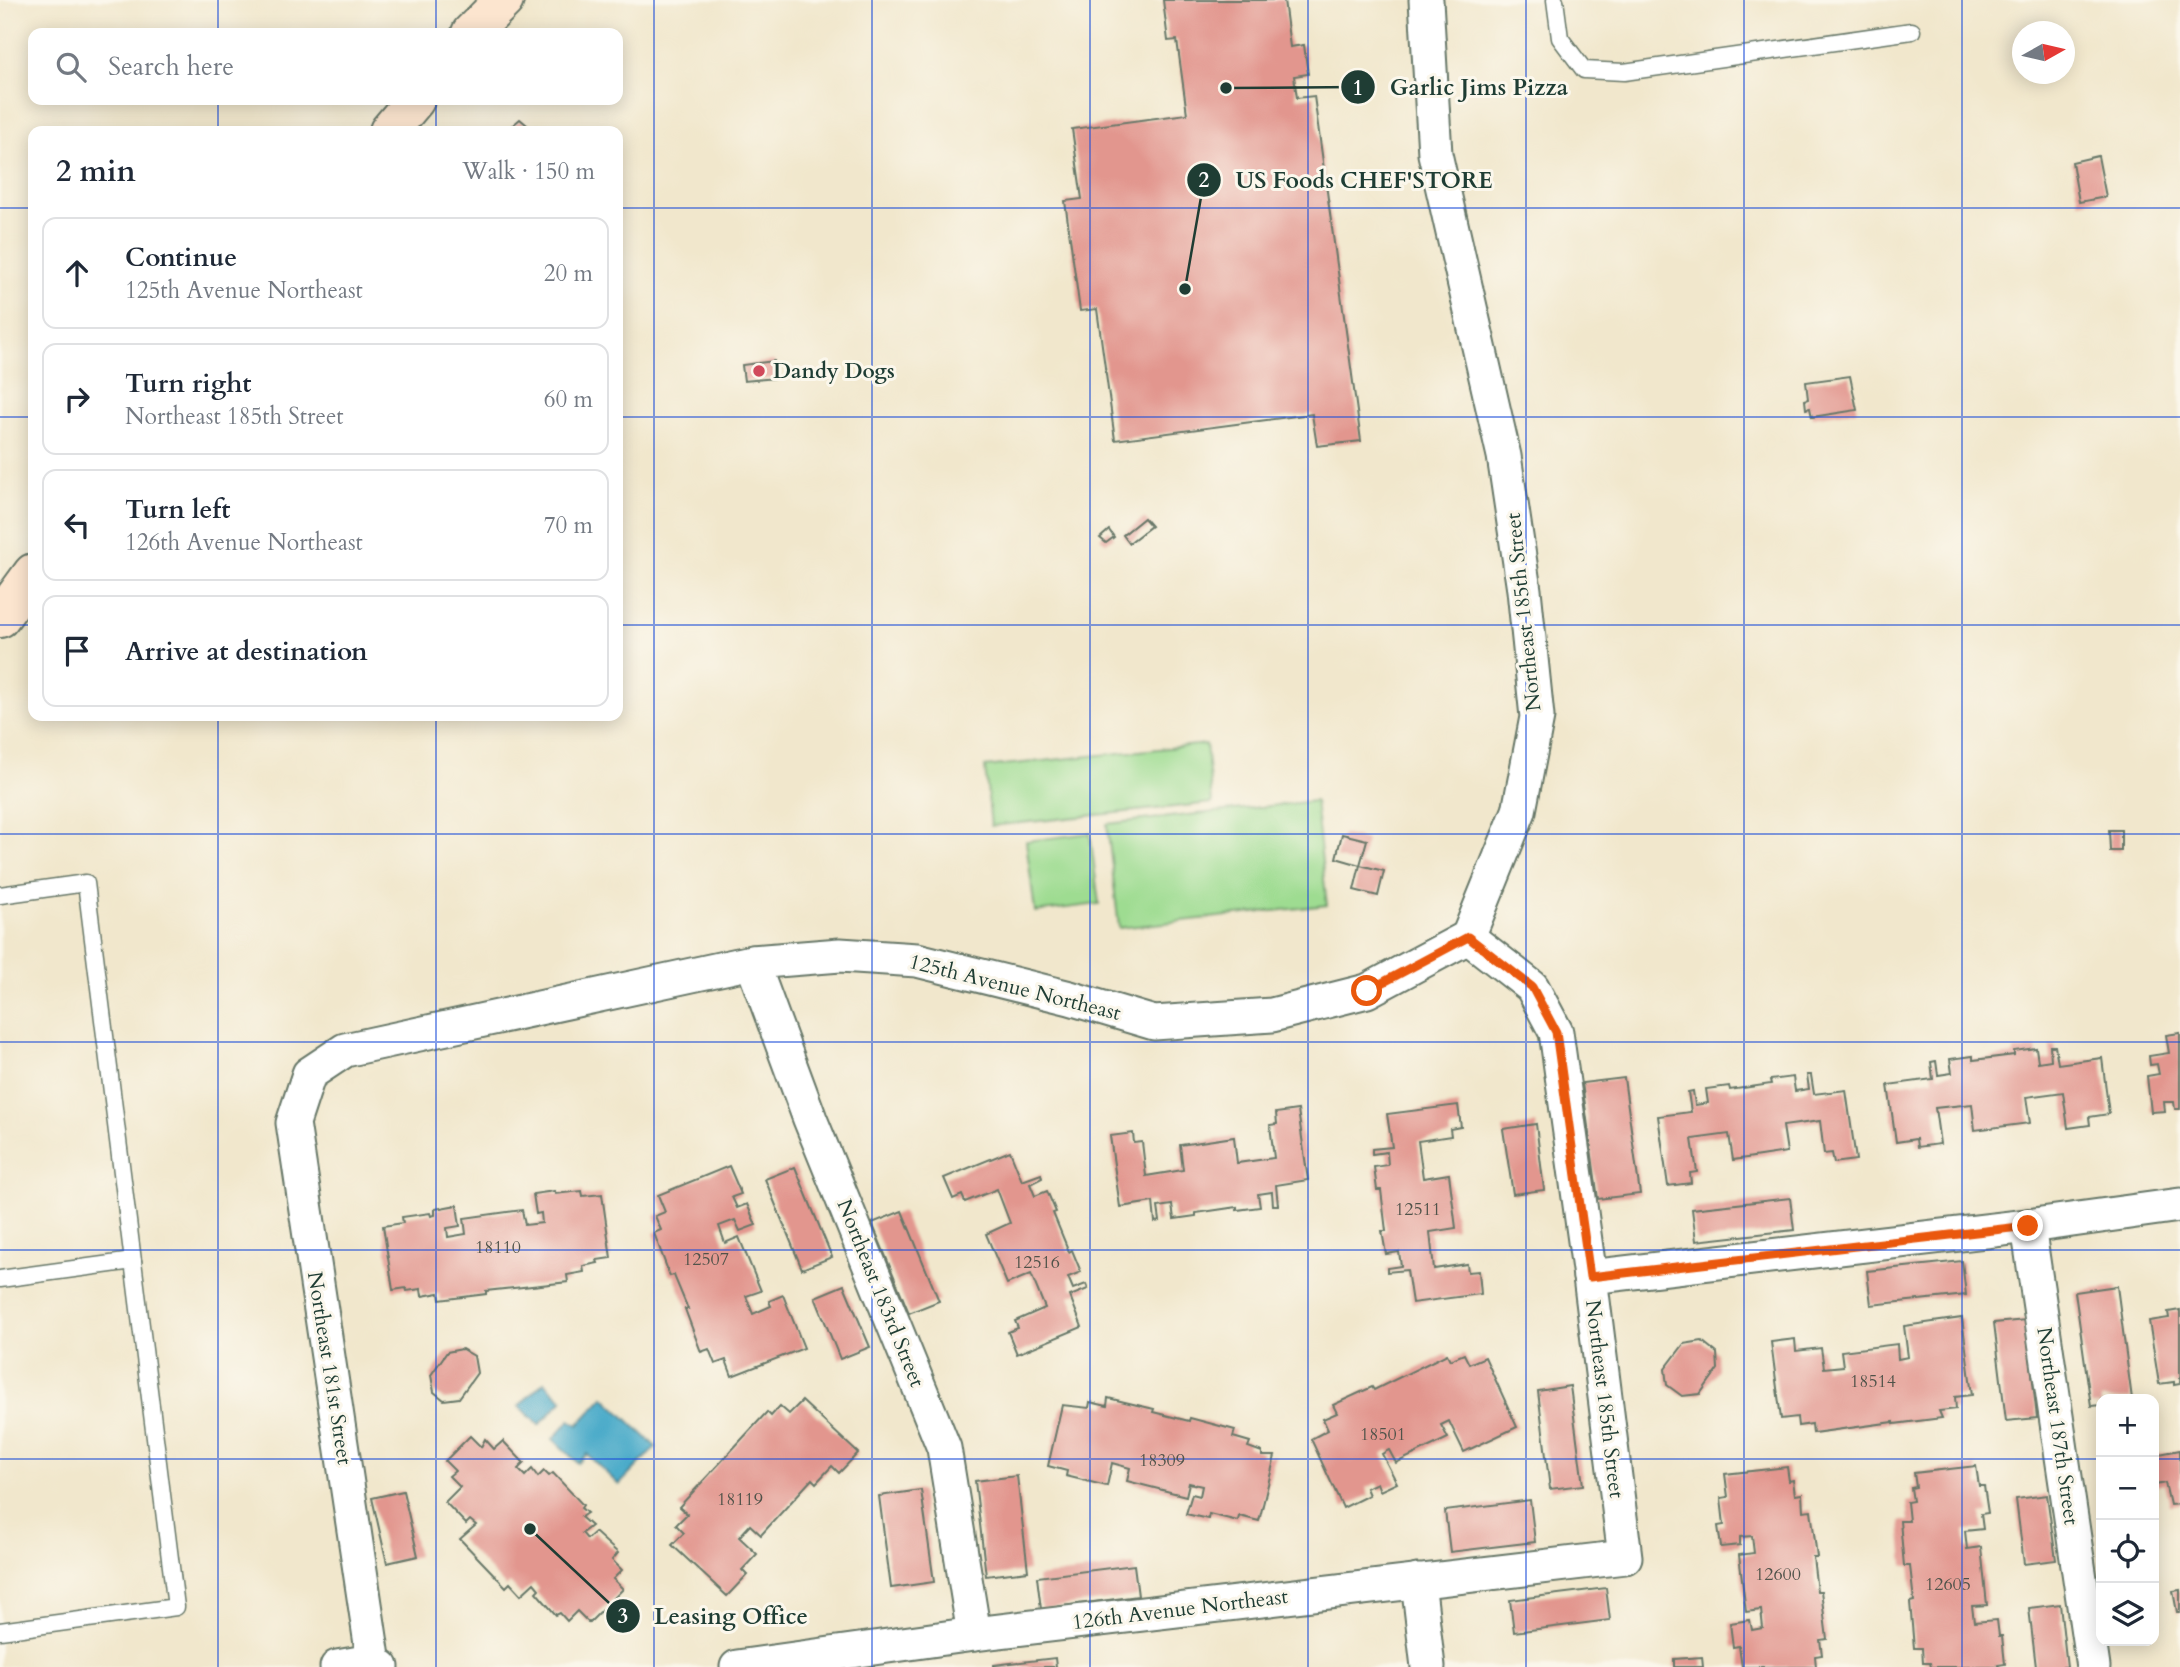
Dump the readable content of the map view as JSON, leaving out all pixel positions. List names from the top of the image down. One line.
{"streets":{"street":["Northeast 185th Street","125th Avenue Northeast","Northeast 183rd Street","Northeast 181st Street","Northeast 187th Street","126th Avenue Northeast"]},"crossings":[["Northeast 185th Street","125th Avenue Northeast"],["Northeast 185th Street","126th Avenue Northeast"],["125th Avenue Northeast","Northeast 183rd Street"],["125th Avenue Northeast","Northeast 181st Street"],["Northeast 183rd Street","126th Avenue Northeast"]],"places":["Garlic Jims Pizza","US Foods CHEF'STORE","Dandy Dogs","Leasing Office"],"house_numbers":["12511","18110","12507","12516","18514","18501","18309","18119","12600","12605"],"north":"right","page":{"search":"Search here","heading":["2 min","Walk · 150 m"],"list":[["Continue","125th Avenue Northeast","20 m"],["Turn right","Northeast 185th Street","60 m"],["Turn left","126th Avenue Northeast","70 m"],"Arrive at destination"],"map_buttons":["+","−"]}}
